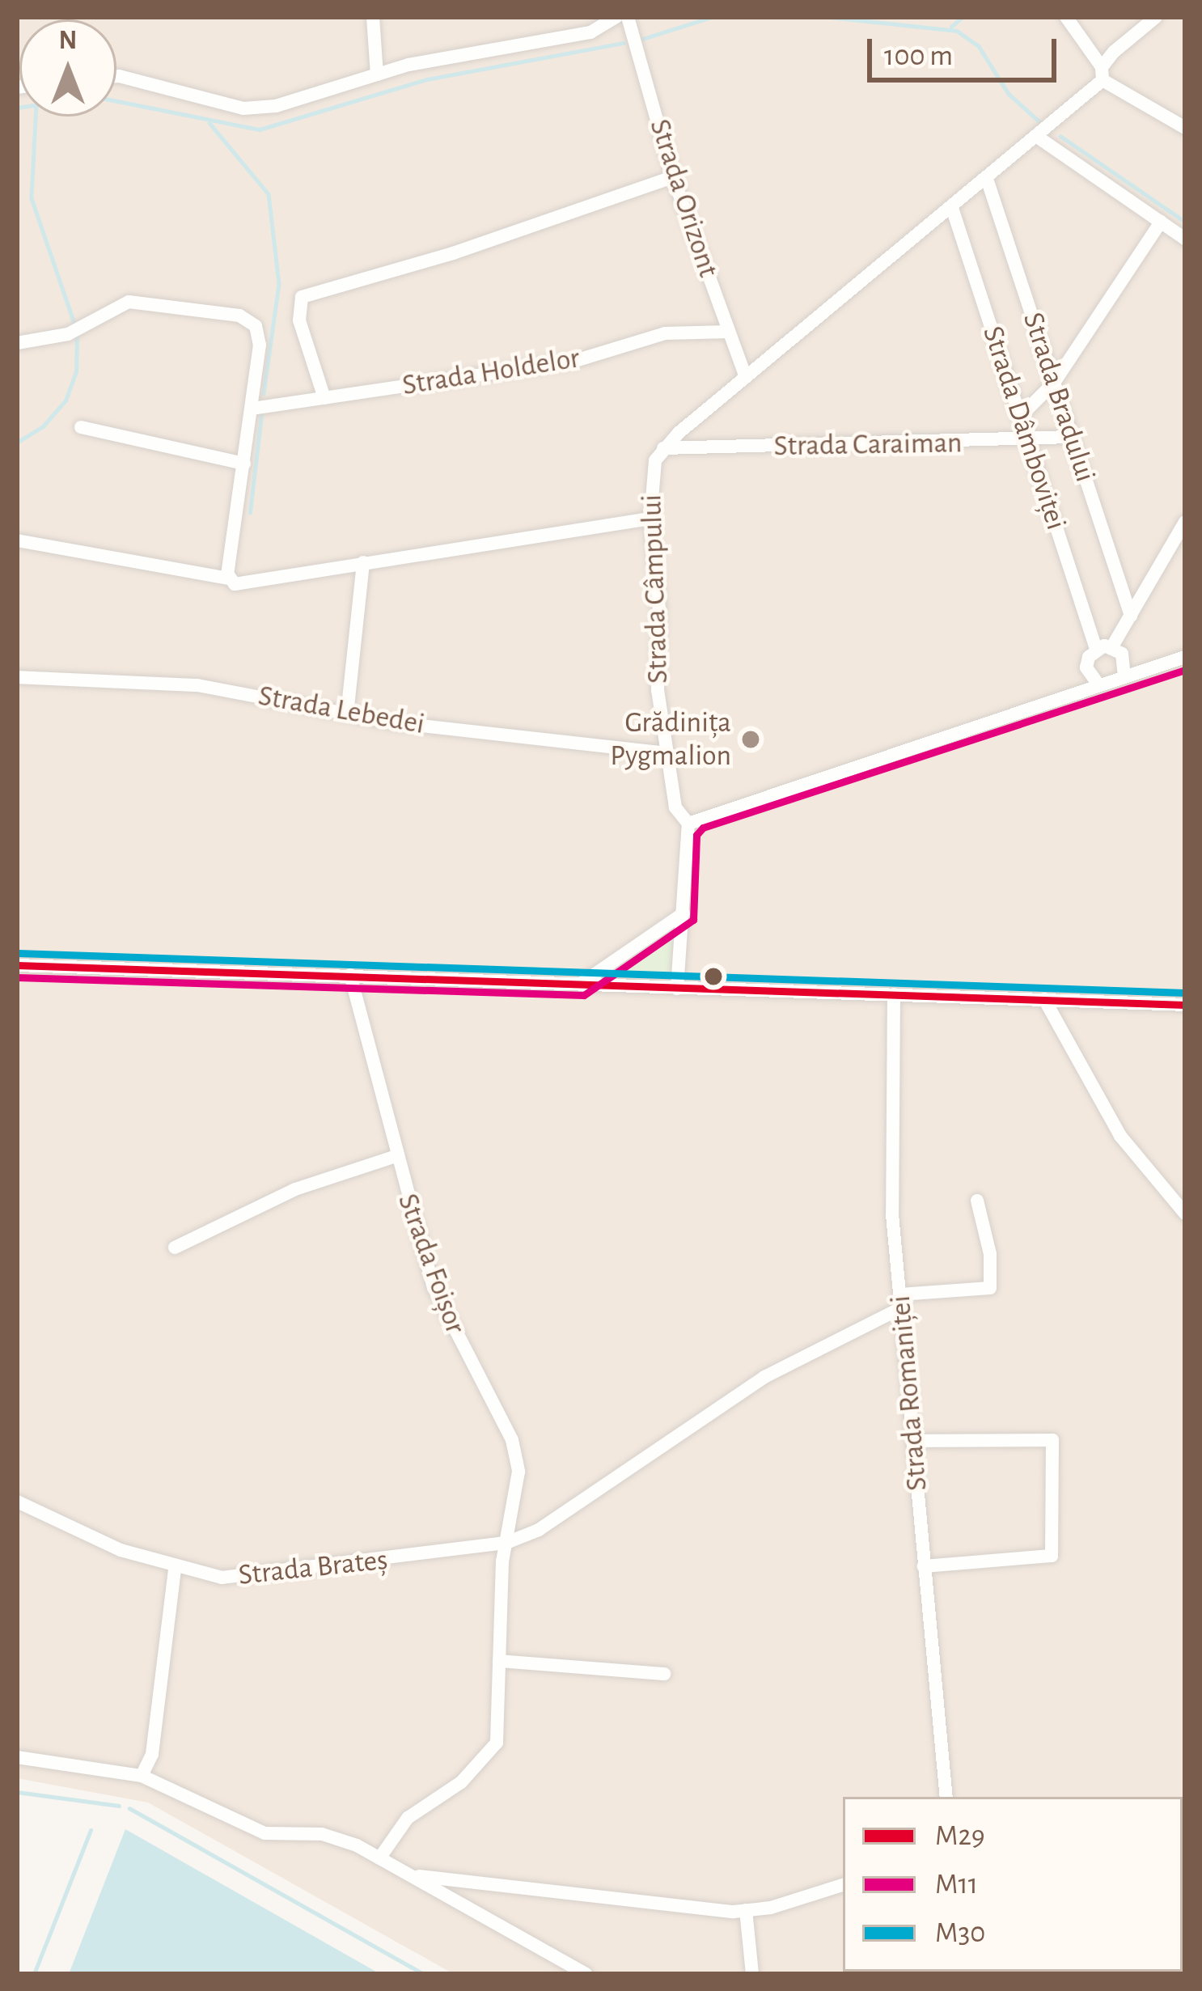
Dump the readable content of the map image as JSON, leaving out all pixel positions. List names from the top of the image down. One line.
{"streets":{"street":["Strada Orizont","Strada Holdelor","Strada Bradului","Strada Dâmboviței","Strada Caraiman","Strada Câmpului","Strada Lebedei","Strada Foișor","Strada Romaniței","Strada Brateș"]},"crossings":[["Strada Orizont","Strada Holdelor"],["Strada Bradului","Strada Caraiman"],["Strada Dâmboviței","Strada Caraiman"],["Strada Caraiman","Strada Câmpului"],["Strada Câmpului","Strada Lebedei"],["Strada Foișor","Strada Brateș"],["Strada Romaniței","Strada Brateș"]],"places":["Grădinița Pygmalion"],"lines":["transit line M11","transit line M30","transit line M29"],"legend":["M29","M11","M30"],"scale_bar":"100 m","north":"top"}
